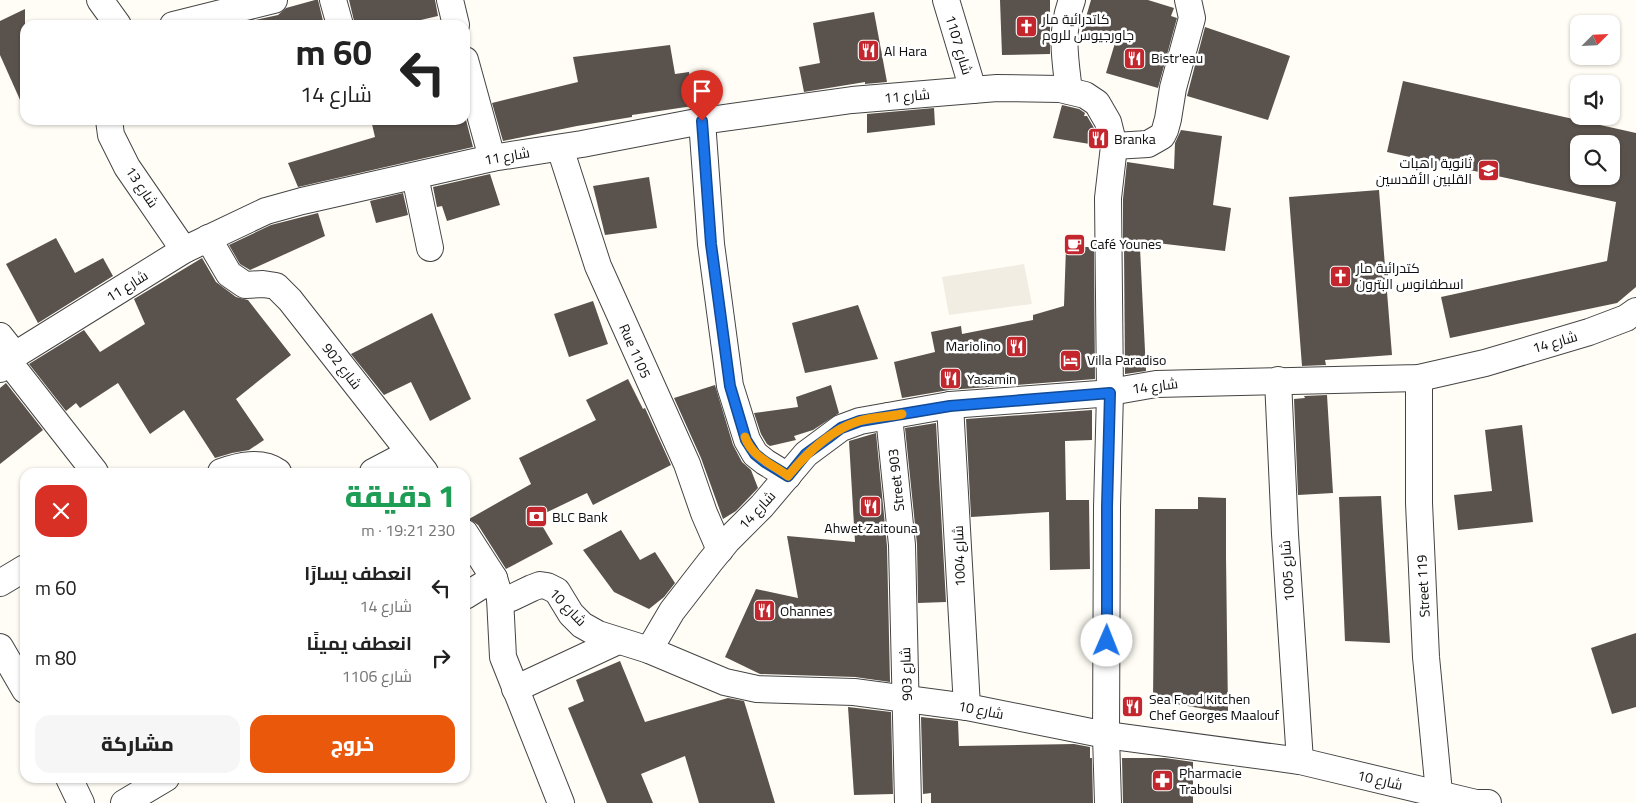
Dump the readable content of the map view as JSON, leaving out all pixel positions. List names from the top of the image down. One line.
{"streets":{"street":["شارع 1107","شارع 11","شارع 13","شارع 14","Rue 1105","شارع 902","Street 903","شارع 1004","شارع 1005","Street 119","شارع 10","شارع 903"]},"crossings":[["شارع 1107","شارع 11"],["شارع 11","شارع 13"],["شارع 11","Rue 1105"],["شارع 11","شارع 902"],["شارع 14","Rue 1105"],["شارع 14","Street 903"],["شارع 14","شارع 1004"],["شارع 14","شارع 1005"],["شارع 14","Street 119"],["شارع 14","شارع 10"],["Street 903","شارع 903"],["شارع 1004","شارع 10"],["شارع 1005","شارع 10"],["Street 119","شارع 10"],["شارع 10","شارع 903"]],"places":{"church":["كاتدرائية مار جاورجيوس للروم","كتدرائية مار اسطفانوس البترون"],"restaurant":["Al Hara","Bistr'eau","Branka","Mariolino","Yasamin","Ahwet Zaitouna","Ohannes","Sea Food Kitchen Chef Georges Maalouf"],"school or university":["ثانوية راهبات القلبين الأقدسين"],"cafe":["Café Younes"],"hotel":["Villa Paradiso"],"bank":["BLC Bank"],"pharmacy":["Pharmacie Traboulsi"]},"north":"top right","page":{"turn":["60 m","شارع 14"],"heading":["1 دقيقة","230 m · 19:21"],"list":[{"name":"انعطف يسارًا","note":"شارع 14","value":"60 m"},{"name":"انعطف يمينًا","note":"شارع 1106","value":"80 m"}],"buttons":["خروج","مشاركة"]}}
